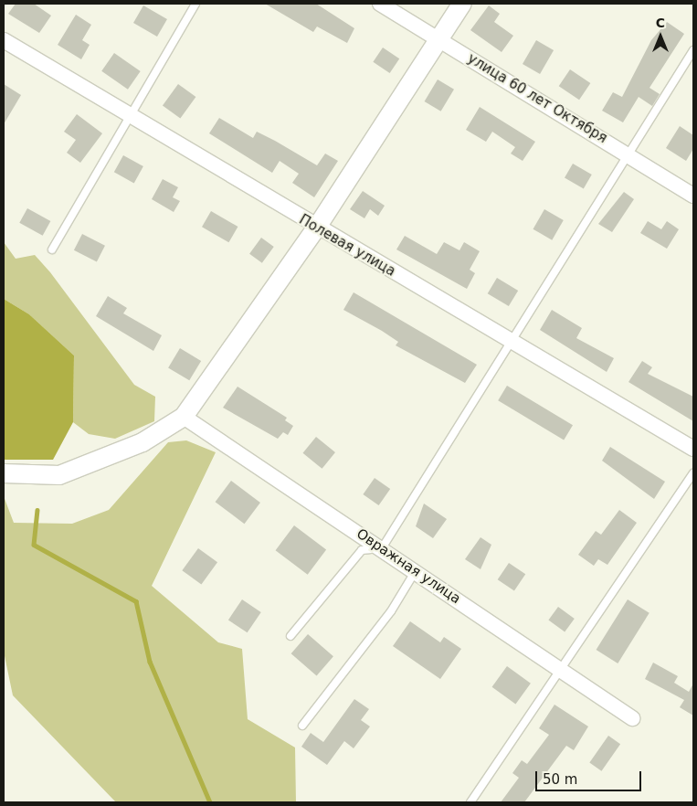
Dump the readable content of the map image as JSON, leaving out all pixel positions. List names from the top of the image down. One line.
{"streets":{"street":["улица 60 лет Октября","Полевая улица","Овражная улица"]},"scale_bar":"50 m","north":"top"}
